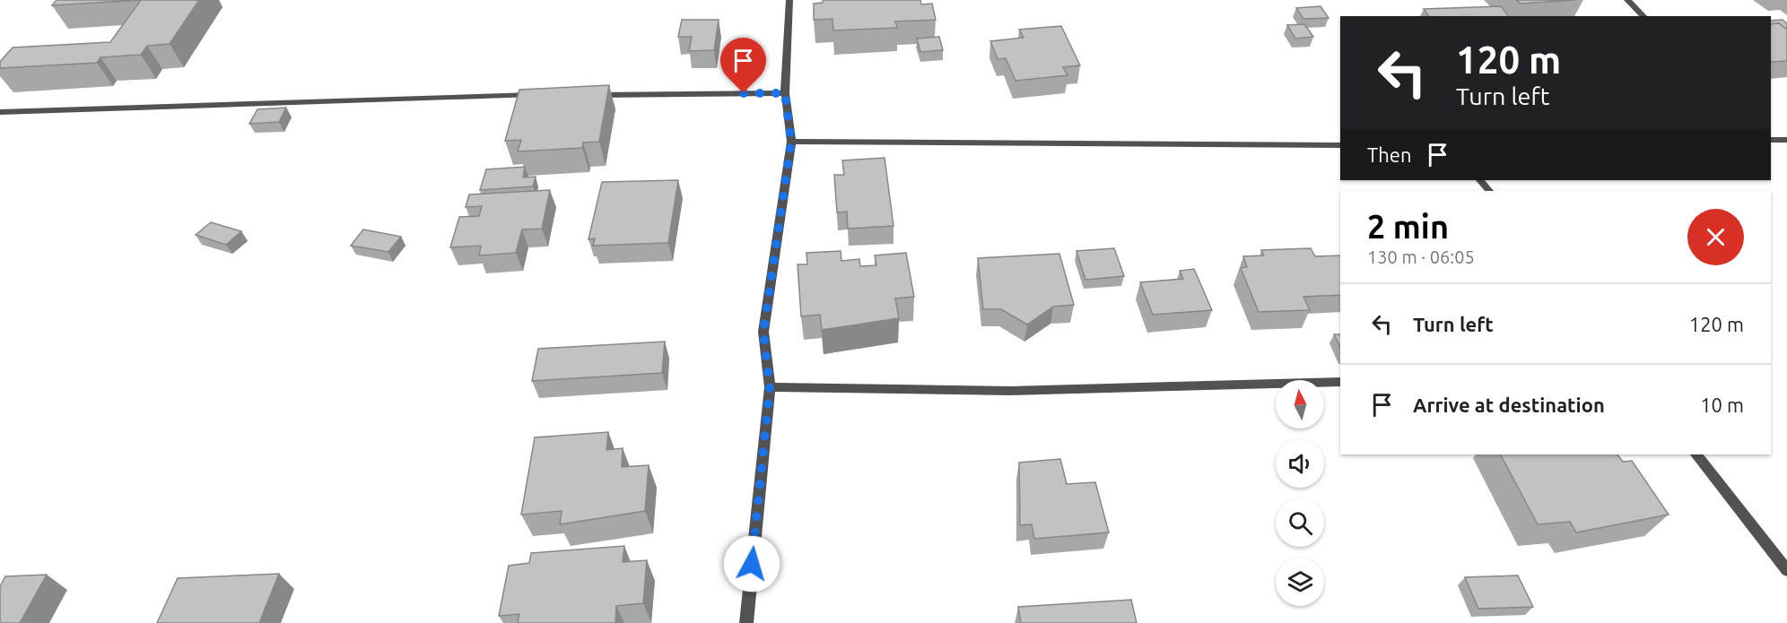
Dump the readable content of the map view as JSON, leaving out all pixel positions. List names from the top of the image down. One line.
{"north":"top","page":{"turn":["120 m","Turn left"],"then":"Then","heading":["2 min","130 m · 06:05"],"list":[{"name":"Turn left","value":"120 m"},{"name":"Arrive at destination","value":"10 m"}]}}
